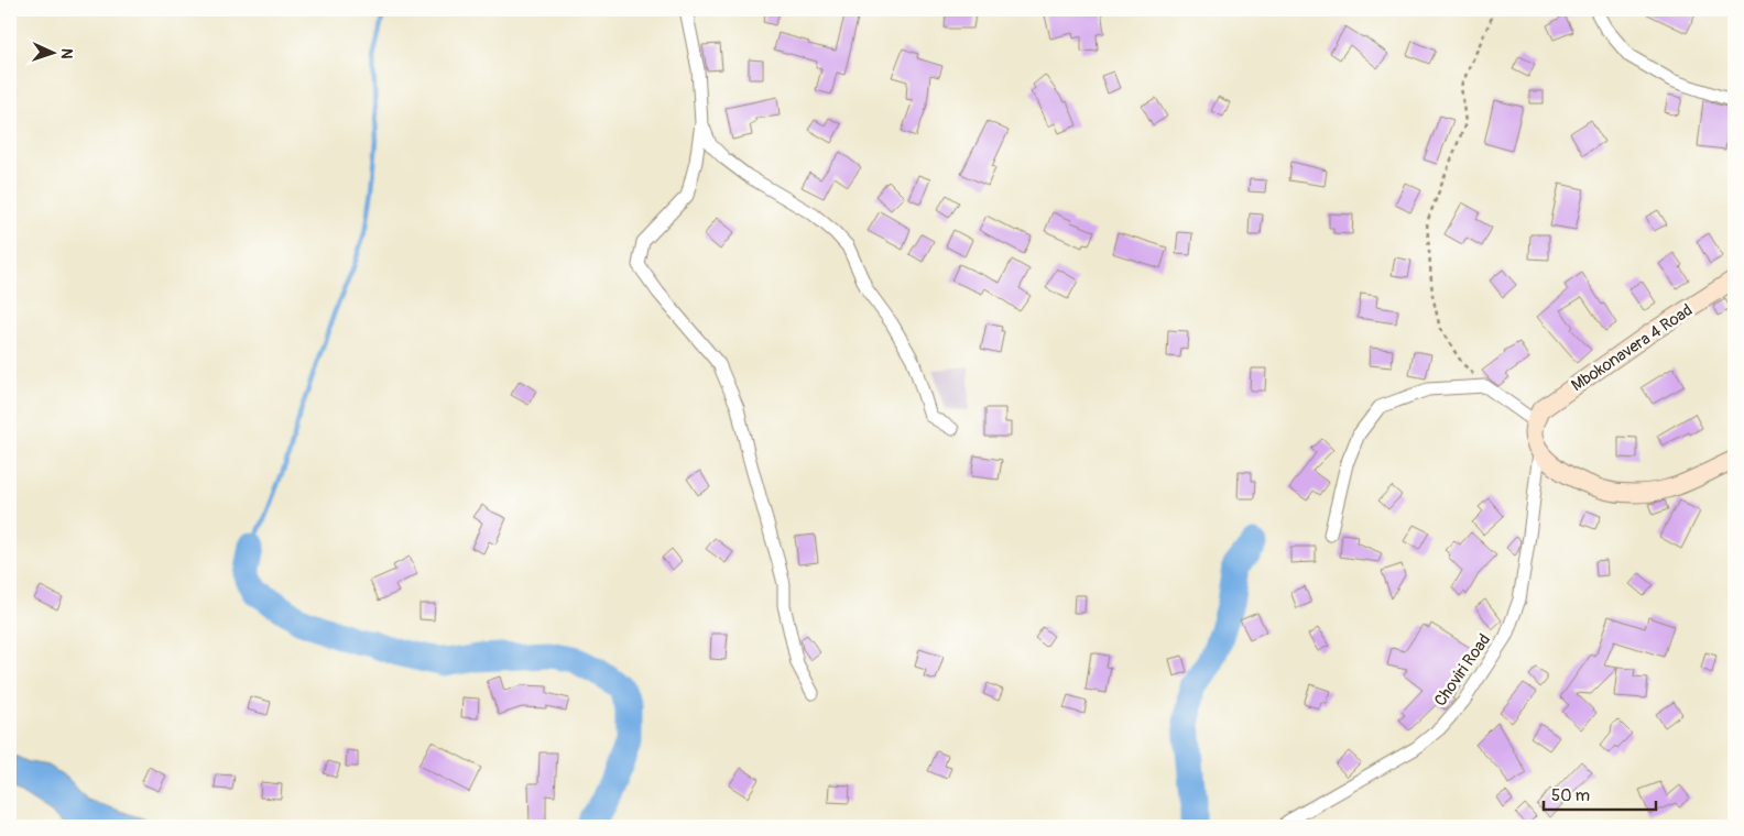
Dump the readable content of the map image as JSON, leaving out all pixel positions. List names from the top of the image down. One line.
{"streets":{"street":["Mbokonavera 4 Road","Choviri Road"]},"scale_bar":"50 m","north":"right"}
